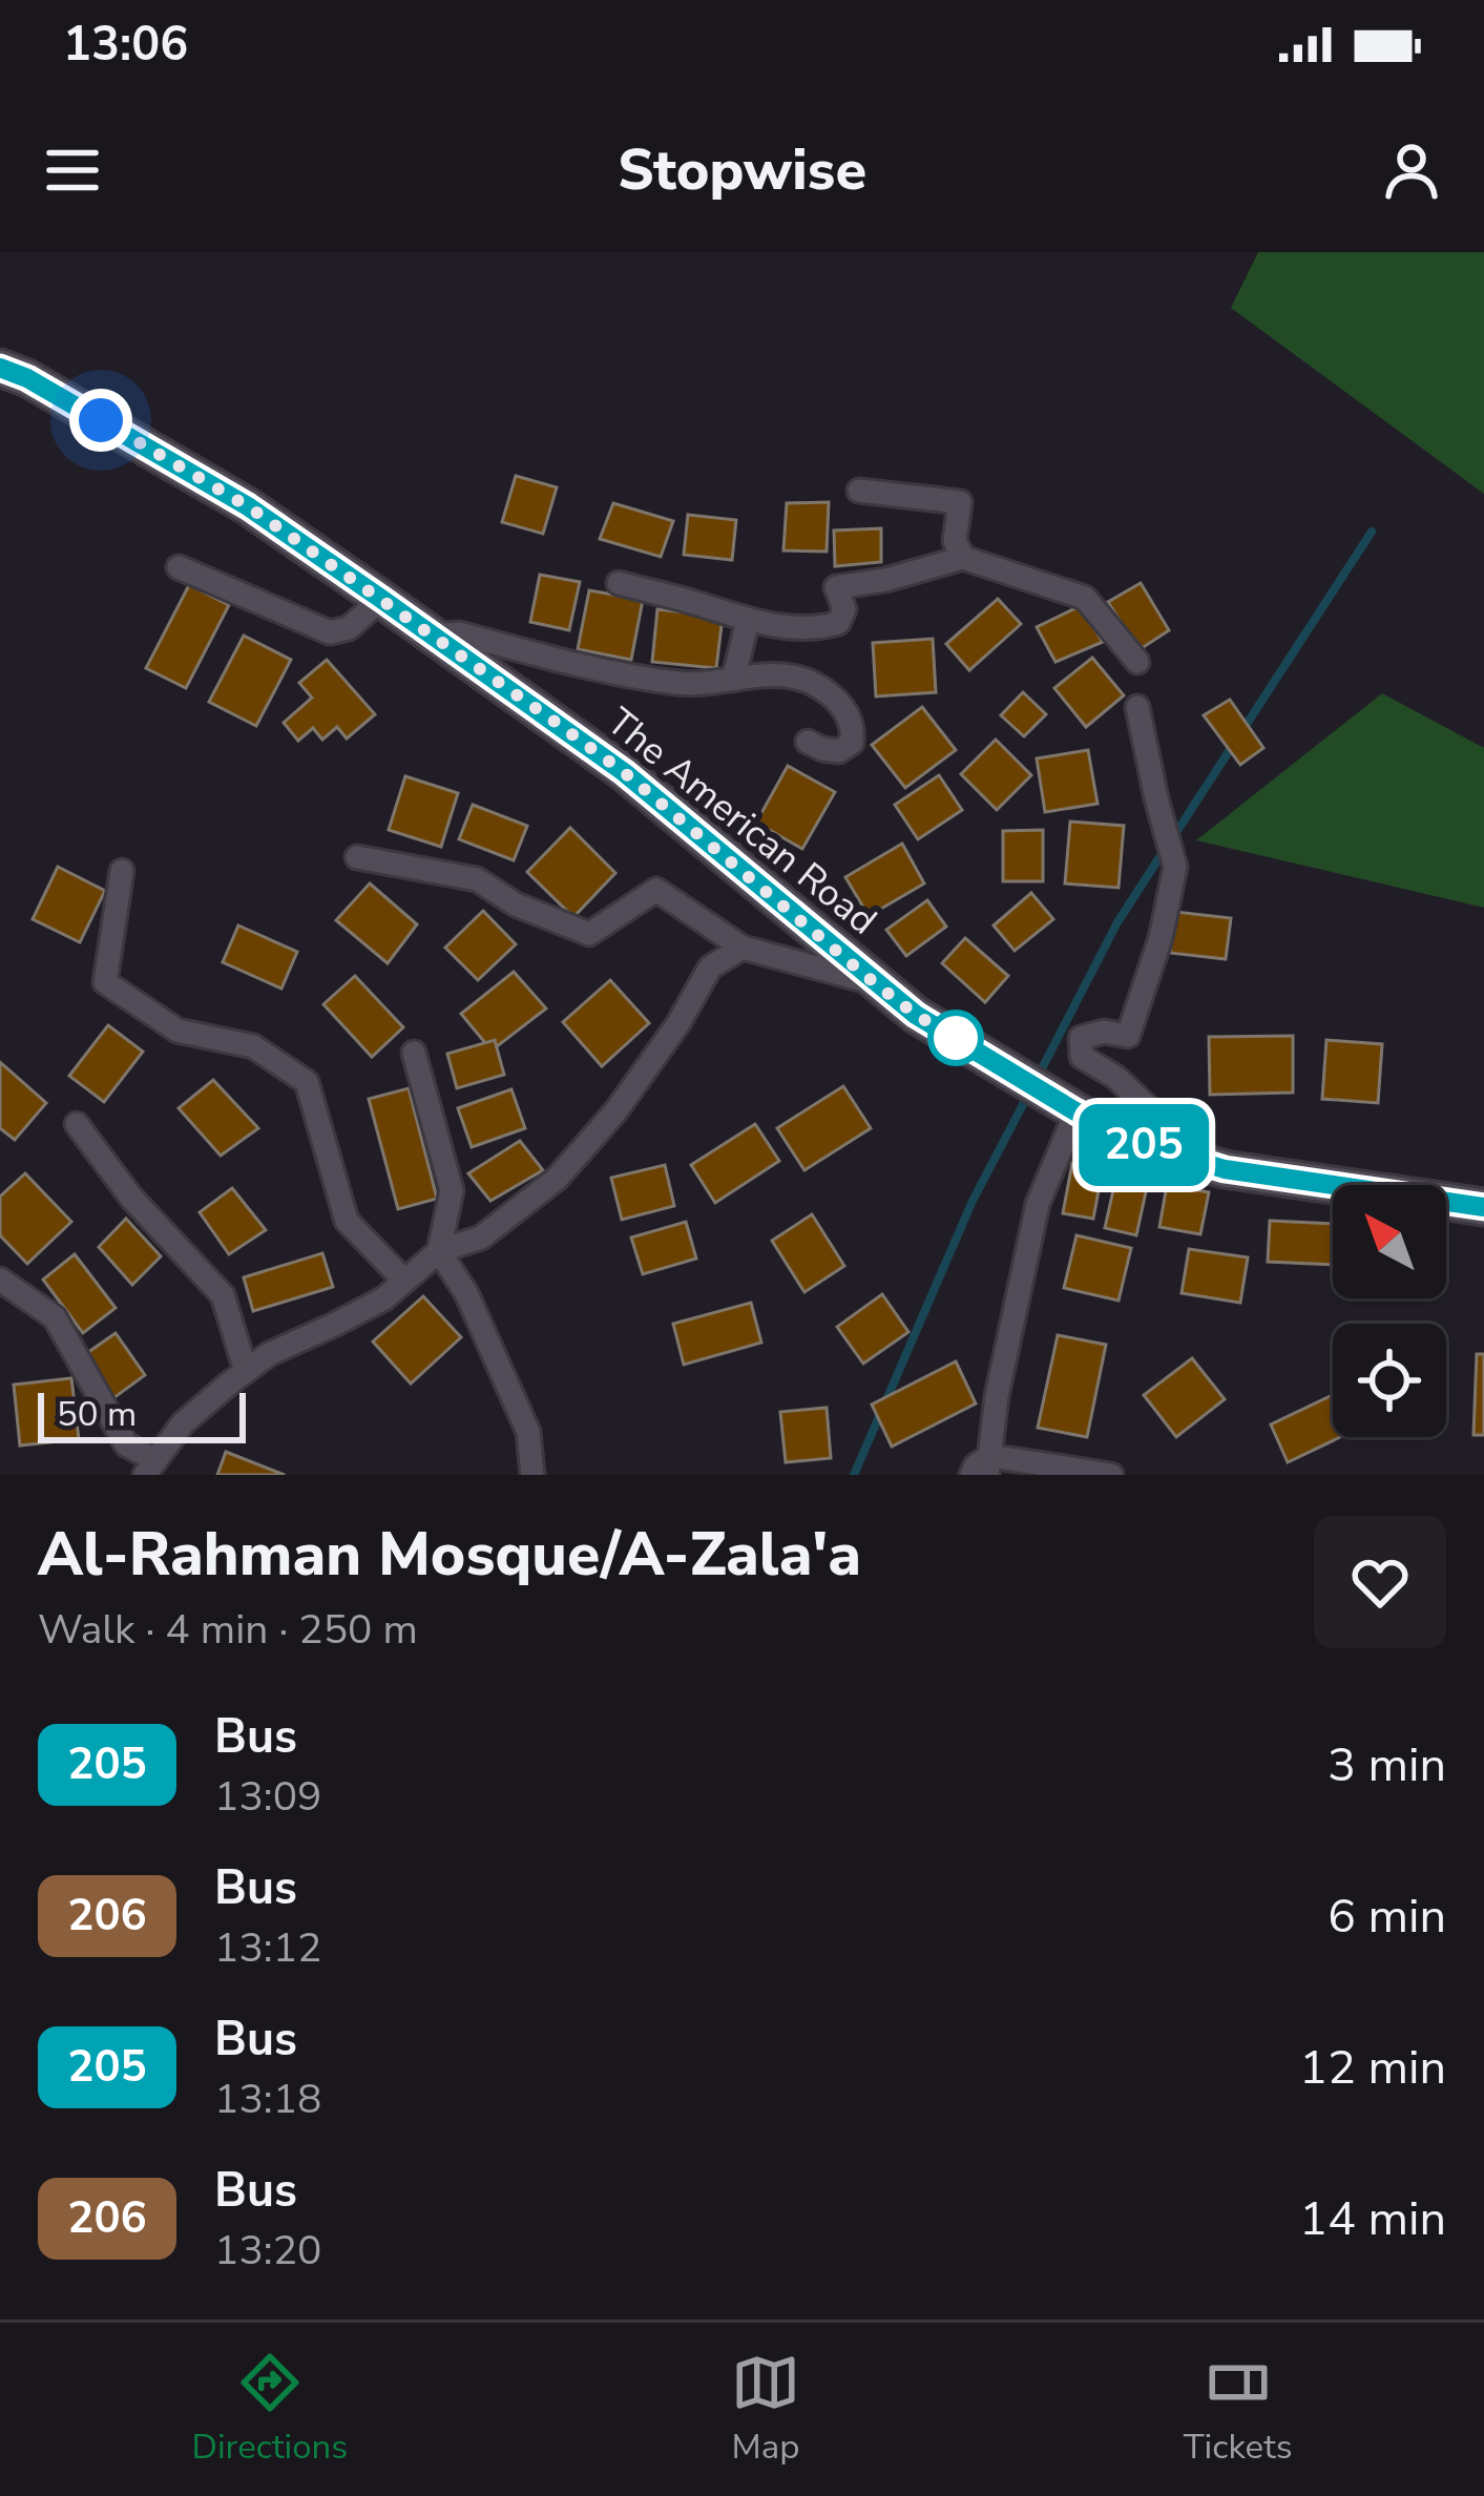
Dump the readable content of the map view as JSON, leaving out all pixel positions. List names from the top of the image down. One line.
{"streets":{"main road":["The American Road"]},"lines":["bus line 205"],"scale_bar":"50 m","north":"top left","page":{"status":"13:06","header":"Stopwise","on_map":"205","scale":"50 m","heading":["Al-Rahman Mosque/A-Zala'a","Walk · 4 min · 250 m"],"list":[{"mark":"205","name":"Bus","note":"13:09","value":"3 min"},{"mark":"206","name":"Bus","note":"13:12","value":"6 min"},{"mark":"205","name":"Bus","note":"13:18","value":"12 min"},{"mark":"206","name":"Bus","note":"13:20","value":"14 min"}],"tabs":["Directions","Map","Tickets"]}}
